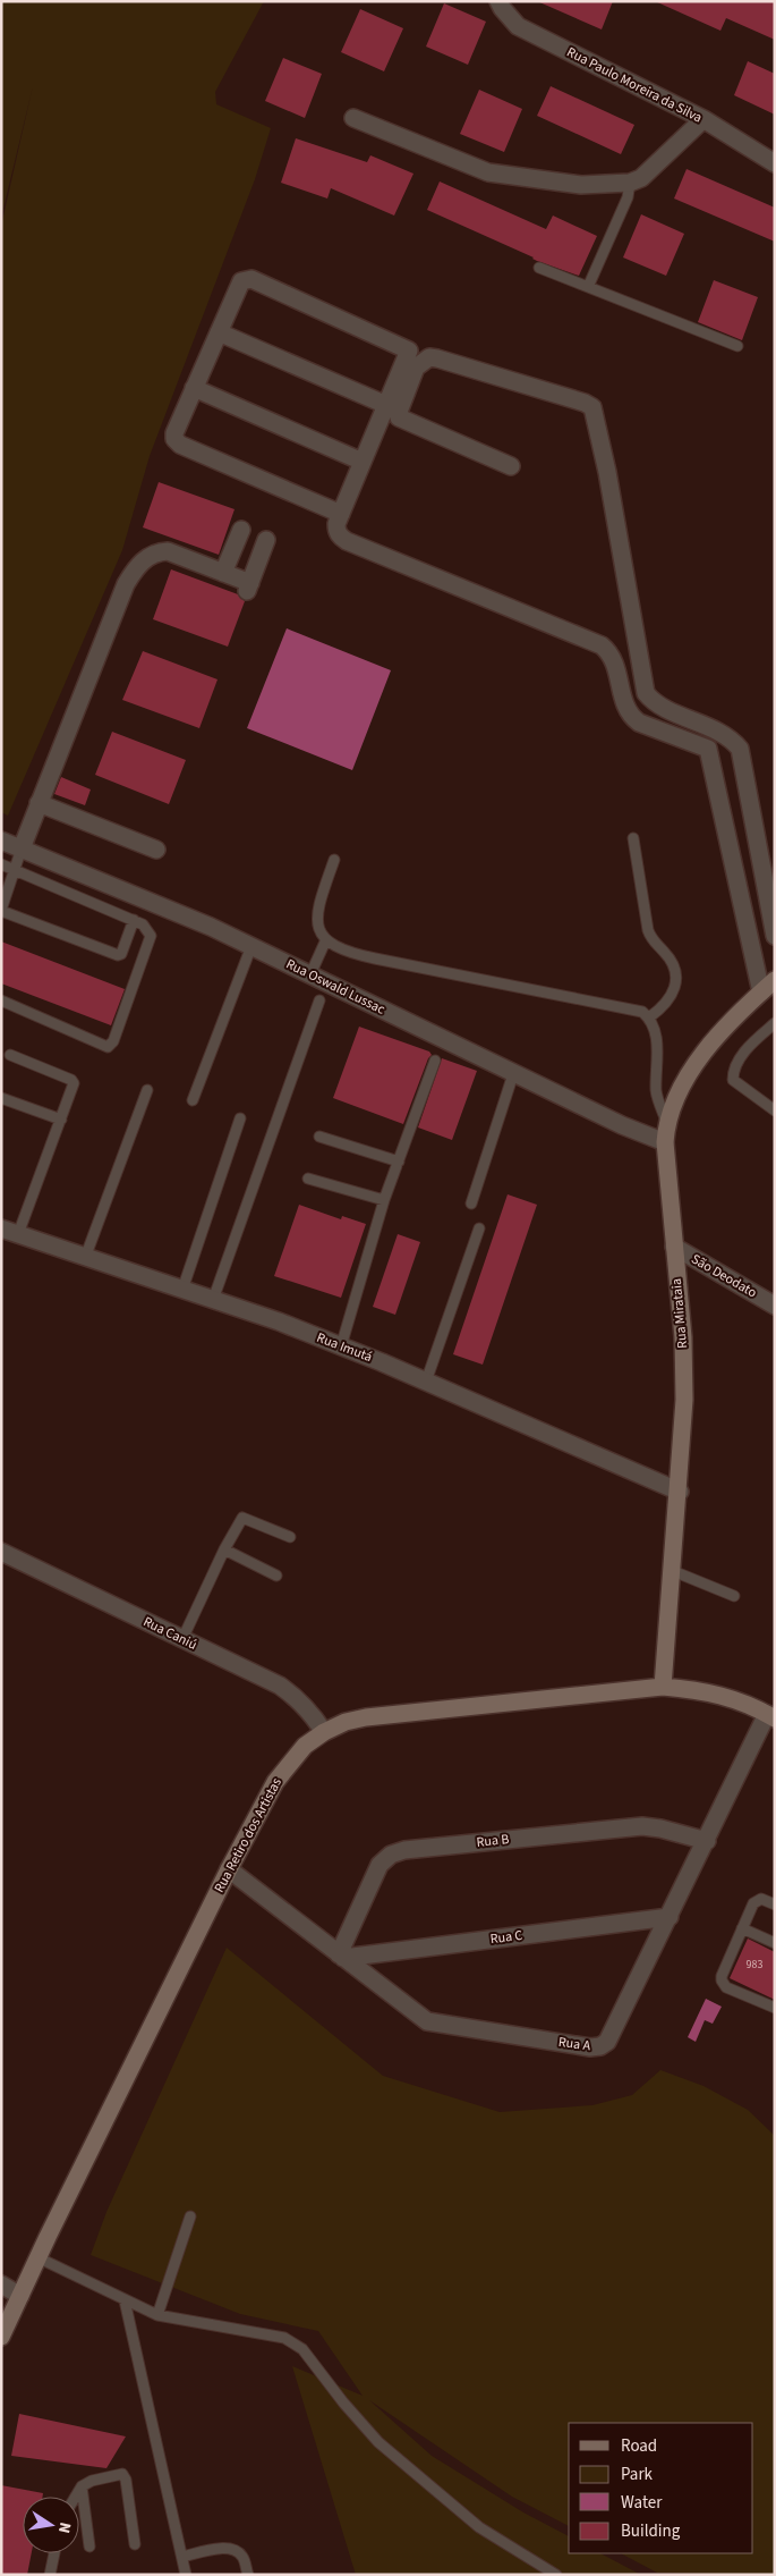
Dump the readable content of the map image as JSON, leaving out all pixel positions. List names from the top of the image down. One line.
{"streets":{"street":["Rua Paulo Moreira da Silva","Rua Oswald Lussac","São Deodato","Rua Mirataia","Rua Imutá","Rua Caniú","Rua Retiro dos Artistas","Rua B","Rua C","Rua A"]},"crossings":[["Rua Oswald Lussac","Rua Mirataia"],["São Deodato","Rua Mirataia"],["Rua Mirataia","Rua Imutá"],["Rua Mirataia","Rua Retiro dos Artistas"],["Rua Caniú","Rua Retiro dos Artistas"],["Rua Retiro dos Artistas","Rua A"],["Rua B","Rua C"],["Rua B","Rua A"],["Rua C","Rua A"]],"house_numbers":["983"],"legend":["Road","Park","Water","Building"],"north":"right"}
